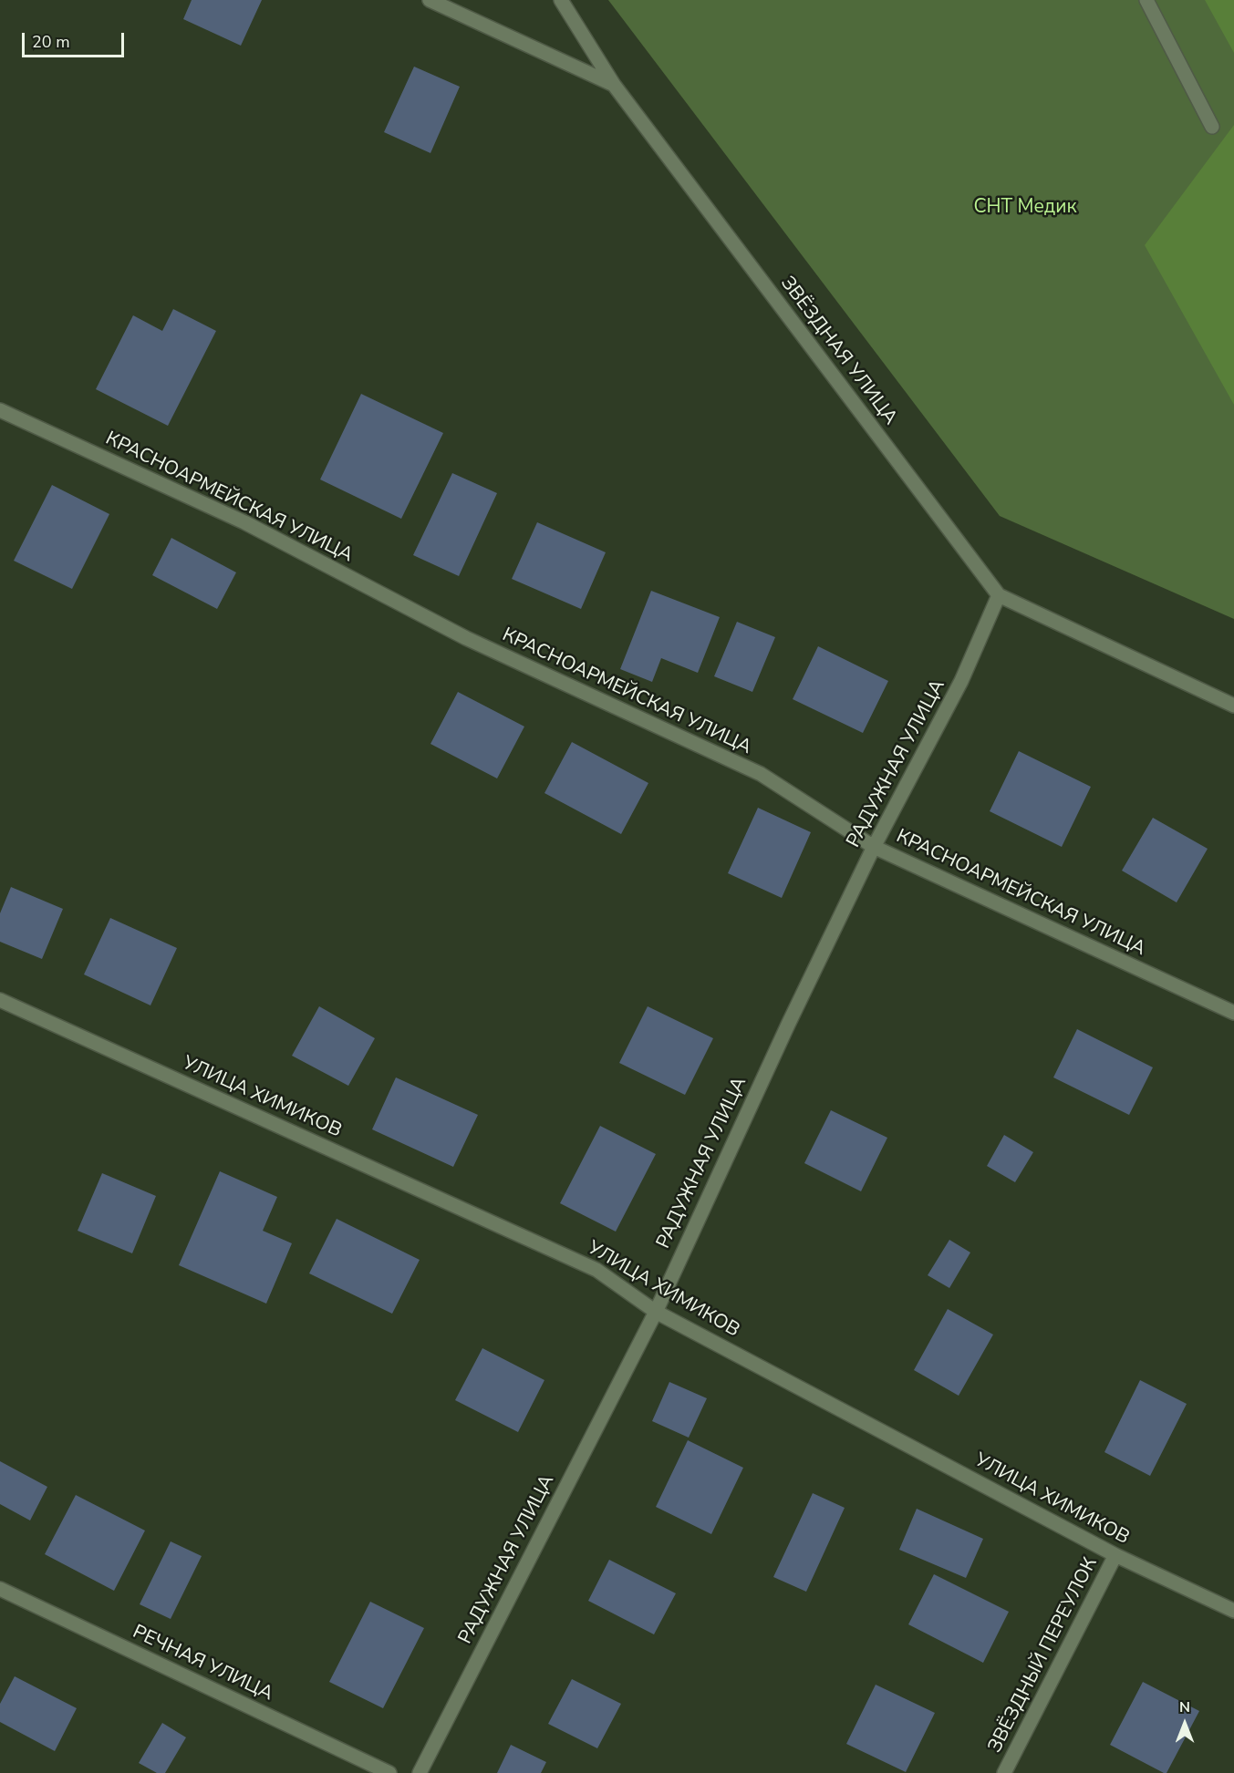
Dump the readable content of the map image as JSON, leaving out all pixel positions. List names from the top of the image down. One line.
{"streets":{"street":["ЗВЁЗДНАЯ УЛИЦА","КРАСНОАРМЕЙСКАЯ УЛИЦА","РАДУЖНАЯ УЛИЦА","УЛИЦА ХИМИКОВ","ЗВЁЗДНЫЙ ПЕРЕУЛОК","РЕЧНАЯ УЛИЦА"]},"crossings":[["ЗВЁЗДНАЯ УЛИЦА","РАДУЖНАЯ УЛИЦА"],["КРАСНОАРМЕЙСКАЯ УЛИЦА","РАДУЖНАЯ УЛИЦА"],["РАДУЖНАЯ УЛИЦА","УЛИЦА ХИМИКОВ"],["УЛИЦА ХИМИКОВ","ЗВЁЗДНЫЙ ПЕРЕУЛОК"]],"parks":["СНТ Медик"],"scale_bar":"20 m","north":"top"}
